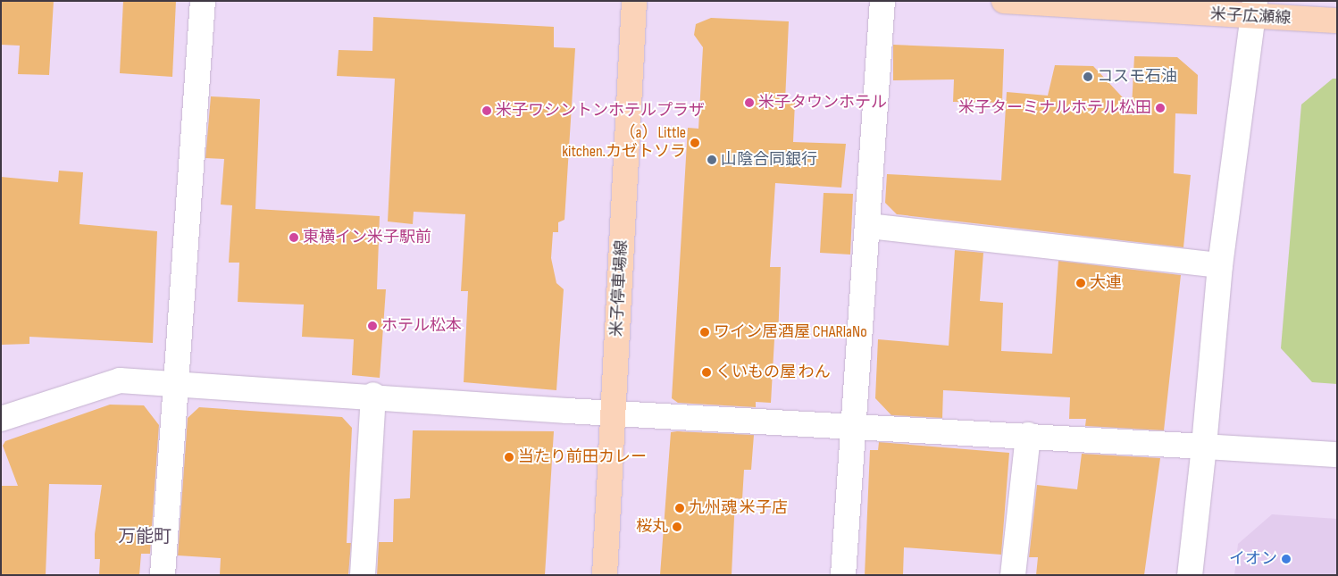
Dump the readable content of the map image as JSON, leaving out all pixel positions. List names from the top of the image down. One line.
{"streets":{"main road":["米子広瀬線","米子停車場線"]},"districts":["万能町"],"places":["コスモ石油","米子タウンホテル","米子ターミナルホテル松田","米子ワシントンホテルプラザ","（a）Little kitchen.カゼトソラ","山陰合同銀行","東横イン米子駅前","大連","ホテル松本","ワイン居酒屋 CHARlaNo","くいもの屋 わん","当たり前田カレー","九州魂 米子店","桜丸","イオン"]}
